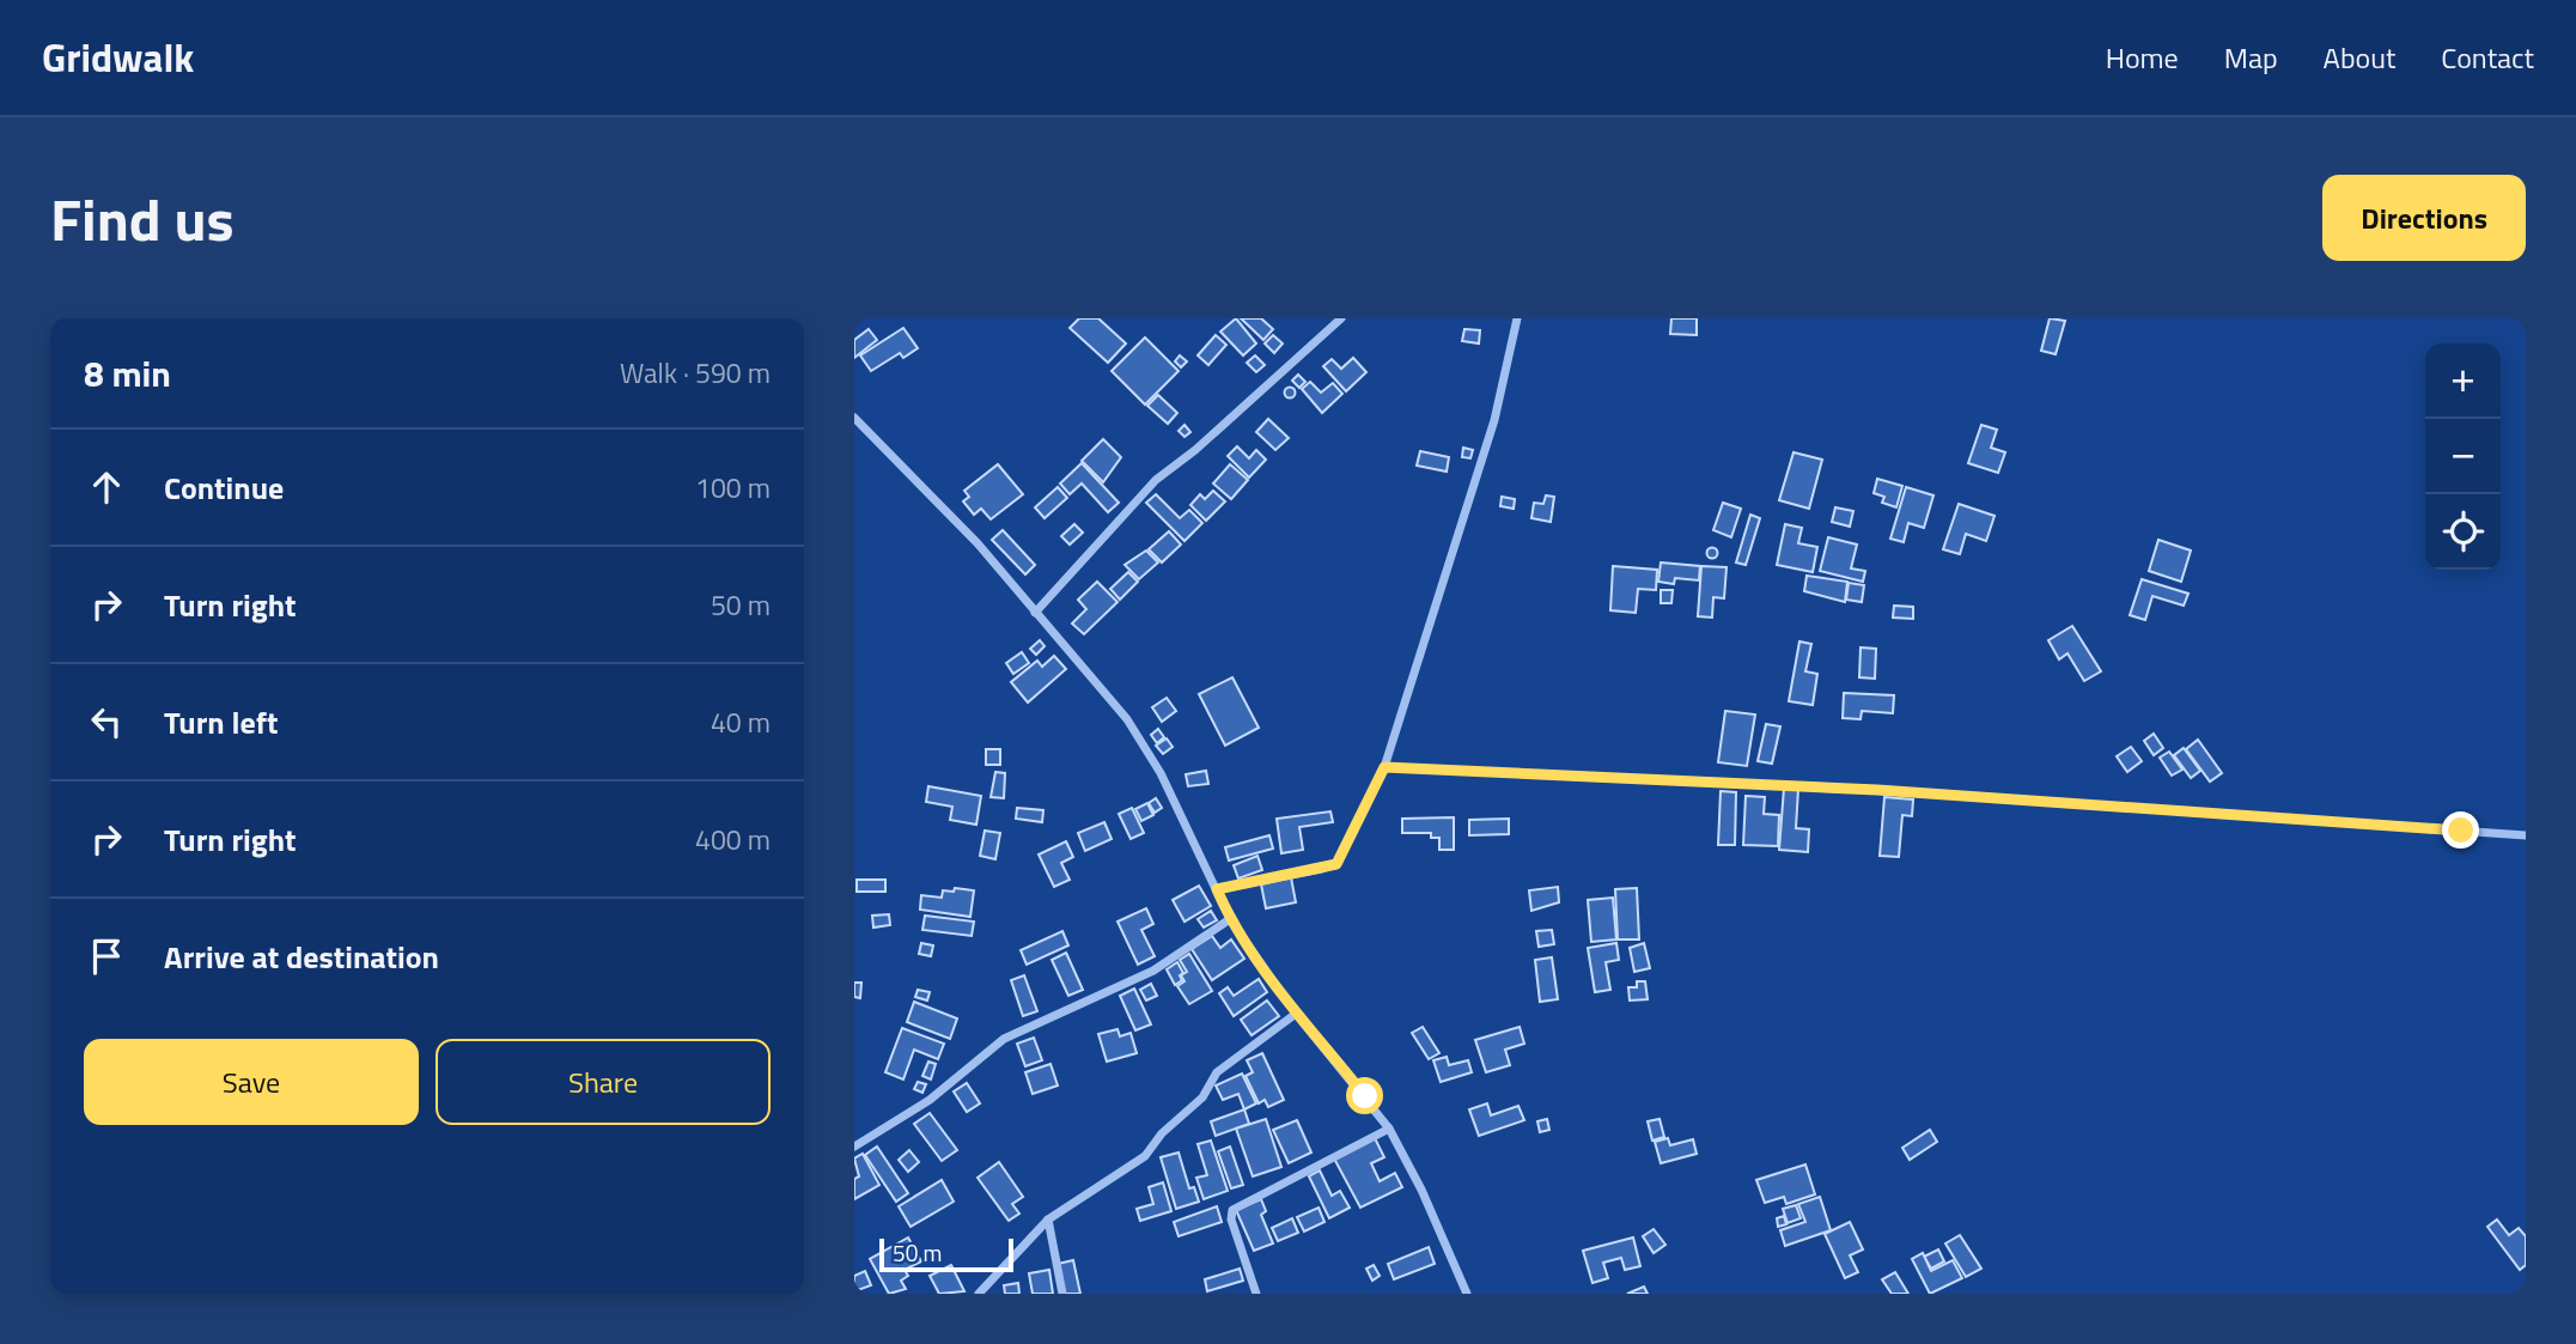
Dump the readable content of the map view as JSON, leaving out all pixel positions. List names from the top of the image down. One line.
{"scale_bar":"50 m","page":{"header":"Gridwalk","nav":["Home","Map","About","Contact"],"title":"Find us","buttons":["Directions",["Save","Share"]],"heading":["8 min","Walk · 590 m"],"map_buttons":["+","−"],"list":[["Continue","100 m"],["Turn right","50 m"],["Turn left","40 m"],["Turn right","400 m"],"Arrive at destination"],"scale":"50 m"}}
